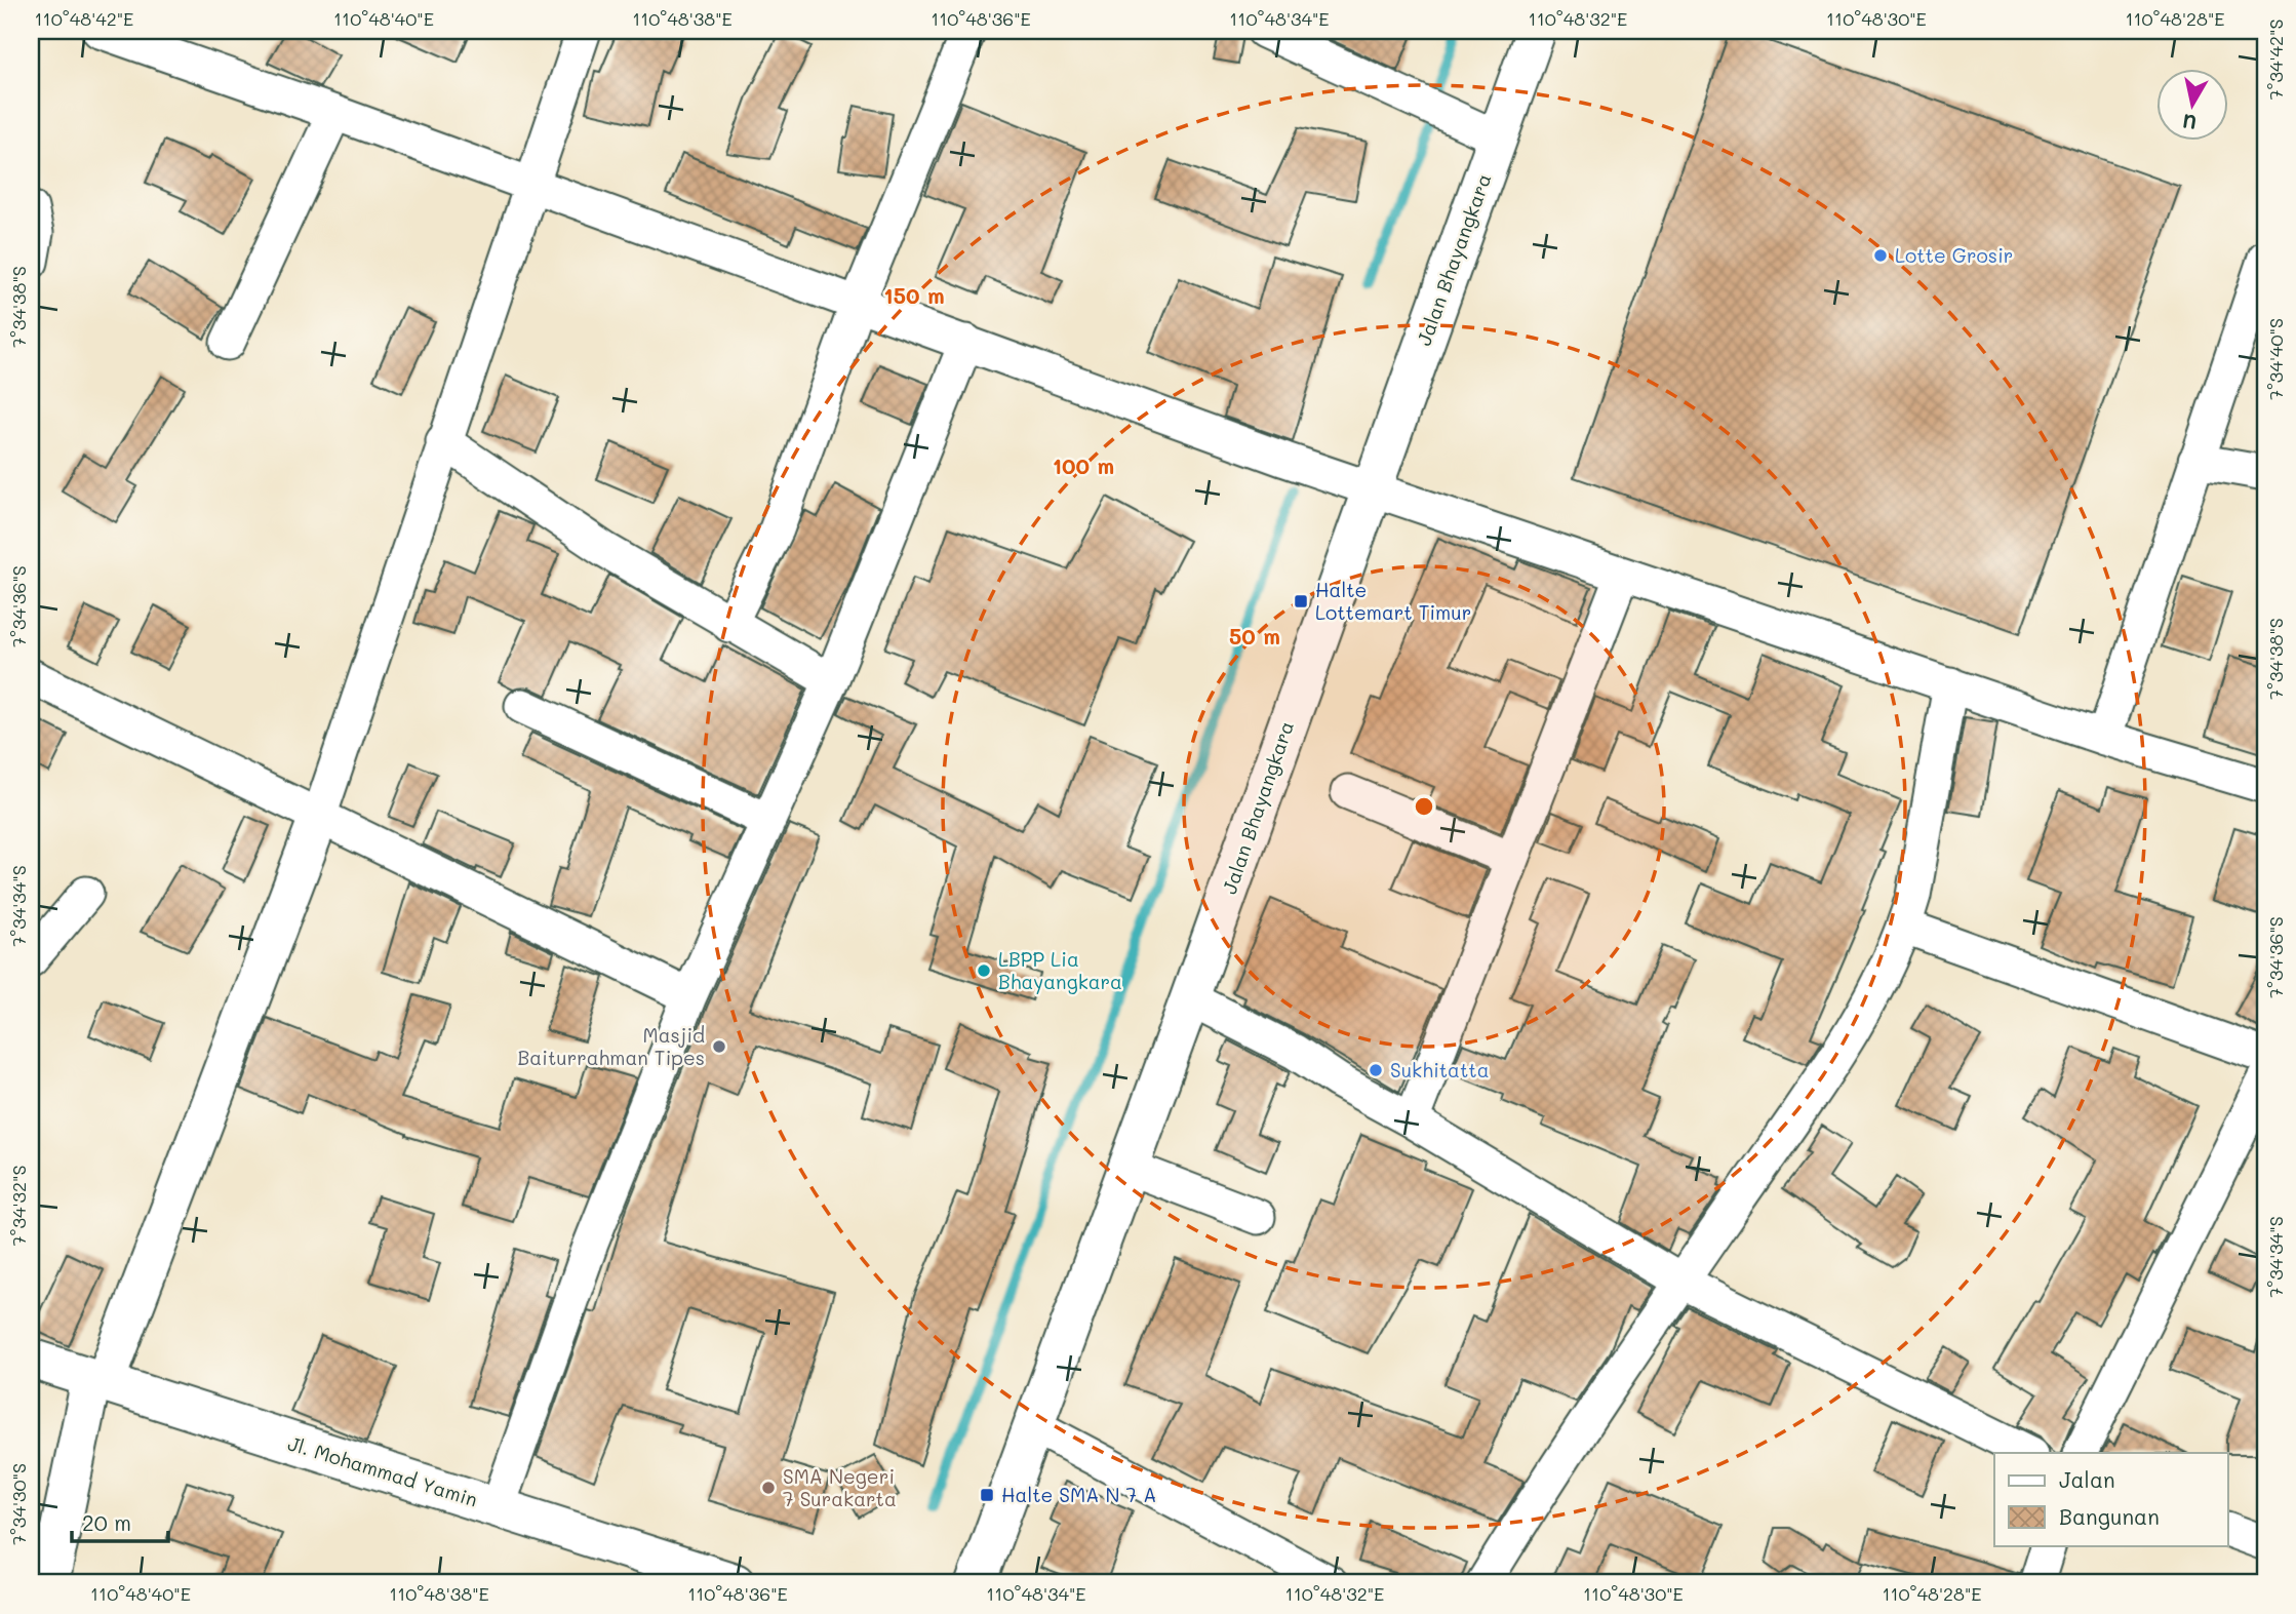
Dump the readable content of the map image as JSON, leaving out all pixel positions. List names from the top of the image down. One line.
{"streets":{"main road":["Jalan Bhayangkara","Jl. Mohammad Yamin"]},"places":{"other":["Lotte Grosir","LBPP Lia Bhayangkara","Masjid Baiturrahman Tipes","Sukhitatta","SMA Negeri 7 Surakarta"],"transit":["Halte Lottemart Timur","Halte SMA N 7 A"]},"legend":["Jalan","Bangunan"],"scale_bar":"20 m","north":"bottom","coordinates":["110°48'42\"E","110°48'40\"E","110°48'38\"E","110°48'36\"E","110°48'34\"E","110°48'32\"E","110°48'30\"E","110°48'28\"E","7°34'42\"S","7°34'38\"S","7°34'40\"S","7°34'36\"S","7°34'34\"S","7°34'32\"S","7°34'30\"S"],"rings":["150 m","100 m","50 m"]}
